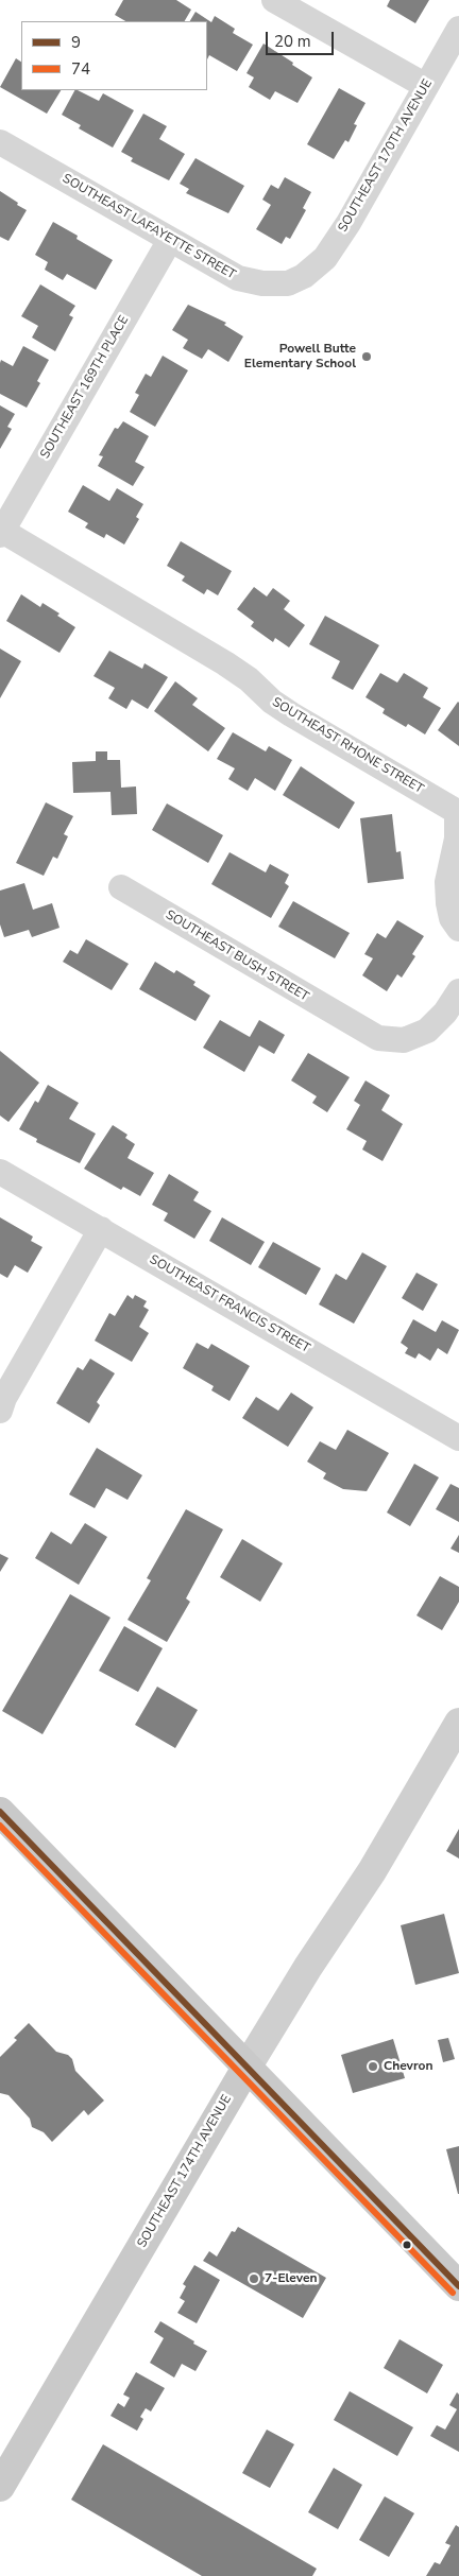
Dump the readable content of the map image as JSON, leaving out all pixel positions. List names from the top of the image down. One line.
{"streets":{"main road":["SOUTHEAST 174TH AVENUE"],"street":["SOUTHEAST 170TH AVENUE","SOUTHEAST LAFAYETTE STREET","SOUTHEAST 169TH PLACE","SOUTHEAST RHONE STREET","SOUTHEAST BUSH STREET","SOUTHEAST FRANCIS STREET"]},"crossings":[["SOUTHEAST 170TH AVENUE","SOUTHEAST LAFAYETTE STREET"],["SOUTHEAST LAFAYETTE STREET","SOUTHEAST 169TH PLACE"],["SOUTHEAST 169TH PLACE","SOUTHEAST RHONE STREET"]],"places":["Powell Butte Elementary School","Chevron","7-Eleven"],"lines":["transit line 9","transit line 74"],"legend":["9","74"],"scale_bar":"20 m"}
